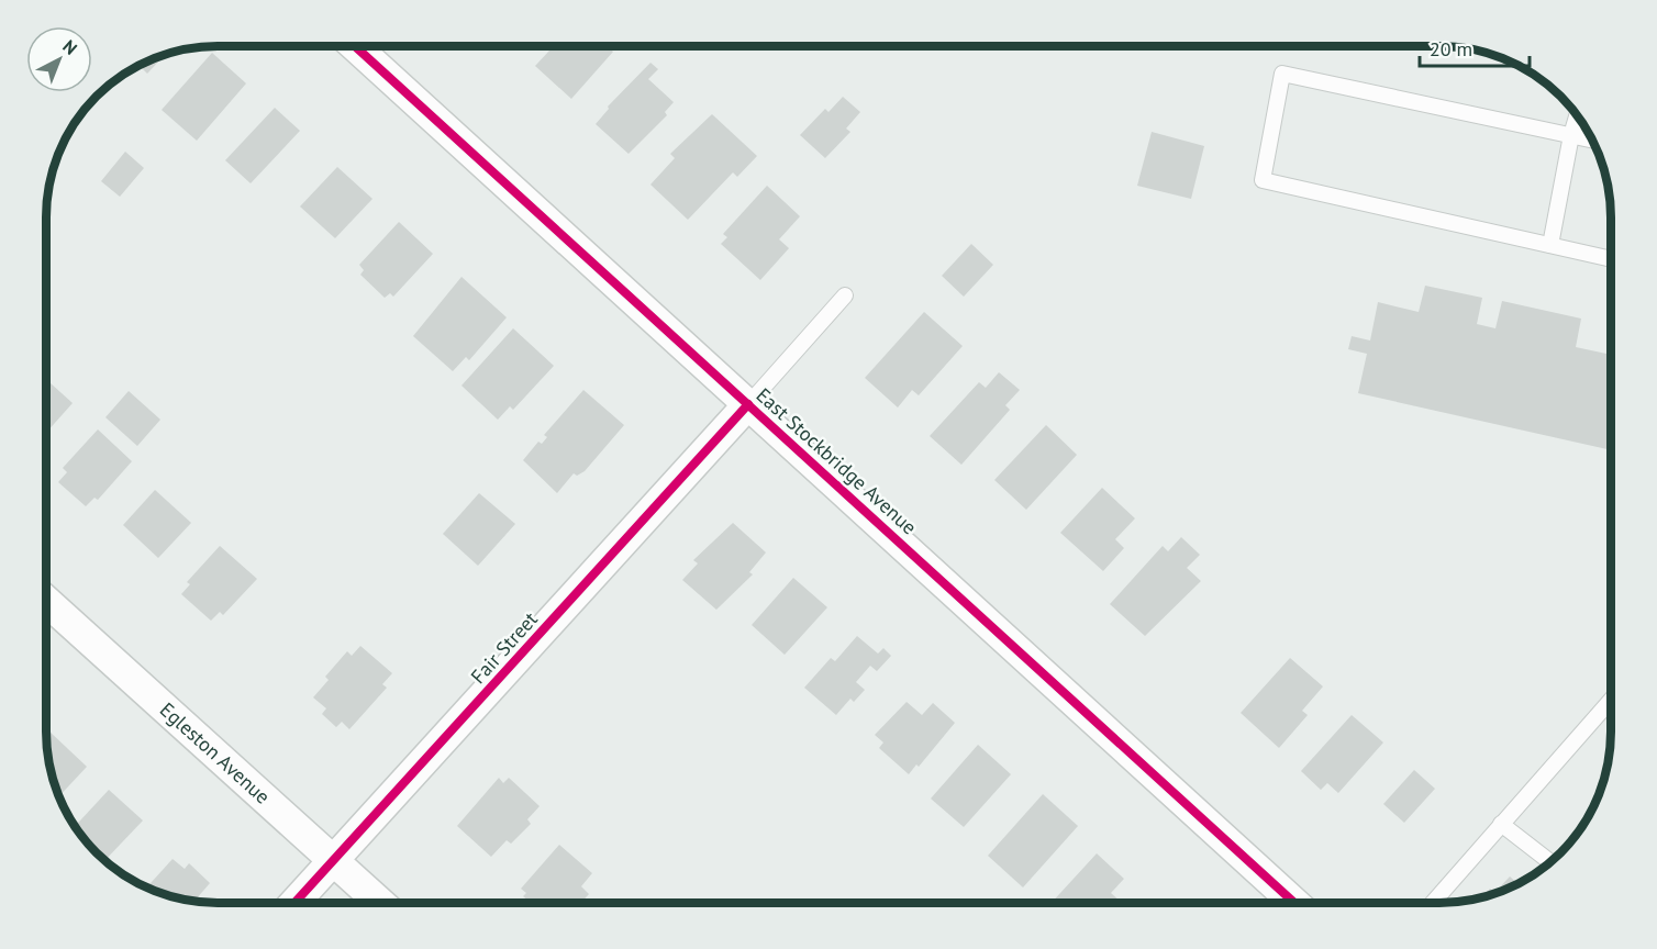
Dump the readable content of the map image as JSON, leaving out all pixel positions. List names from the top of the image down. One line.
{"streets":{"street":["East Stockbridge Avenue","Fair Street","Egleston Avenue"]},"crossings":[["East Stockbridge Avenue","Fair Street"],["Fair Street","Egleston Avenue"]],"scale_bar":"20 m","north":"top right"}
